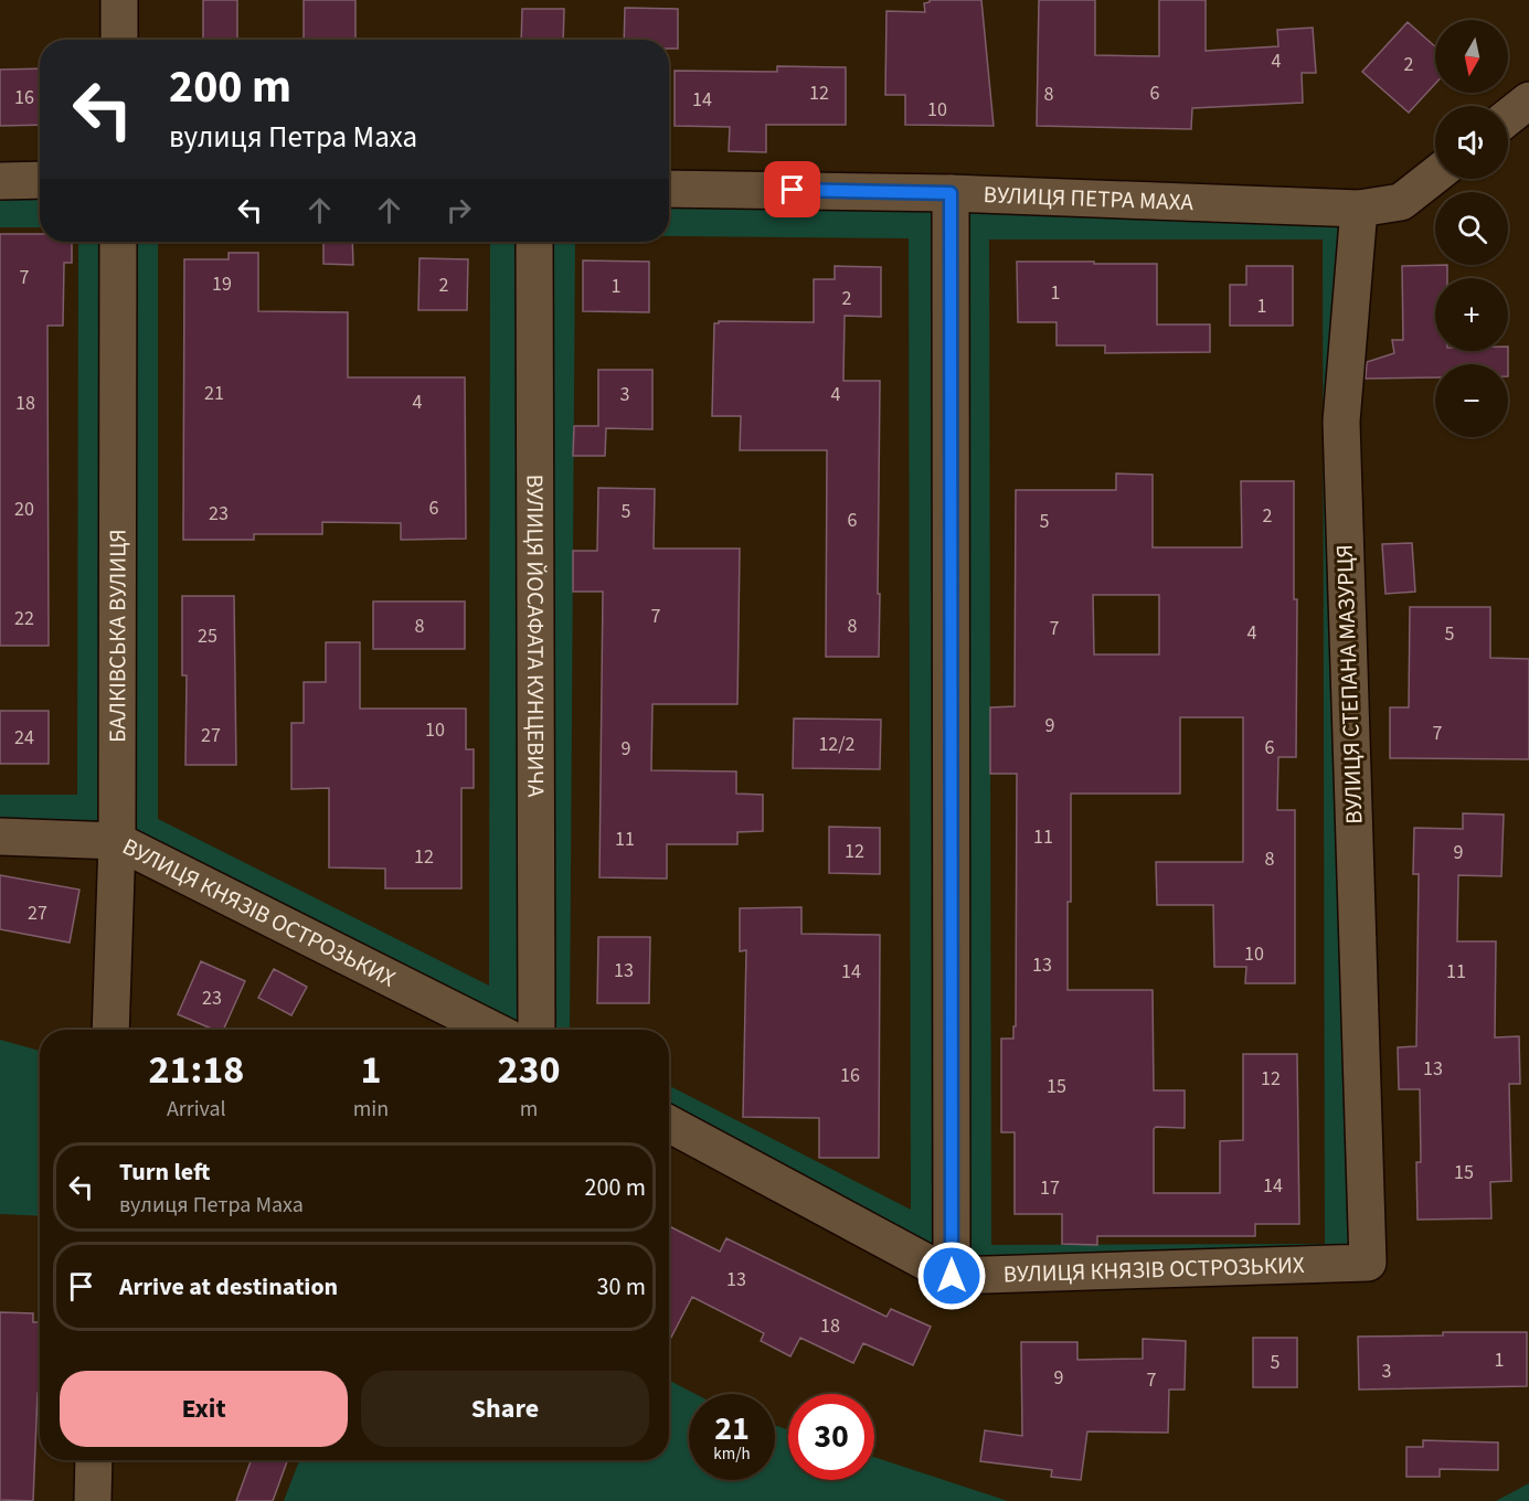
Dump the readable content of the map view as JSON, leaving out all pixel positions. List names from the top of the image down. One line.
{"streets":{"street":["ВУЛИЦЯ ПЕТРА МАХА","БАЛКІВСЬКА ВУЛИЦЯ","ВУЛИЦЯ ЙОСАФАТА КУНЦЕВИЧА","ВУЛИЦЯ СТЕПАНА МАЗУРЦЯ","ВУЛИЦЯ КНЯЗІВ ОСТРОЗЬКИХ"]},"crossings":[["ВУЛИЦЯ ПЕТРА МАХА","ВУЛИЦЯ СТЕПАНА МАЗУРЦЯ"],["БАЛКІВСЬКА ВУЛИЦЯ","ВУЛИЦЯ КНЯЗІВ ОСТРОЗЬКИХ"],["ВУЛИЦЯ СТЕПАНА МАЗУРЦЯ","ВУЛИЦЯ КНЯЗІВ ОСТРОЗЬКИХ"]],"house_numbers":["4","2","12","6","8","16","14","10","7","19","2","1","1","2","1","21","3","4","4","18","6","20","5","23","2","6","5","7","22","8","8","7","4","5","25","9","10","7","27","24","12/2","6","9","11","11","12","9","12","8","27","10","13","13","14","11","23","13","16","12","15","15","14","17","13","18","1","5","3","9","7"],"north":"bottom","page":{"map_buttons":["+","−"],"turn":["200 m","вулиця Петра Маха"],"eta":["21:18","Arrival","1","min","230","m"],"list":[{"name":"Turn left","note":"вулиця Петра Маха","value":"200 m"},{"name":"Arrive at destination","value":"30 m"}],"buttons":["Exit","Share"],"speed":"21 km/h","limit":"30"}}
